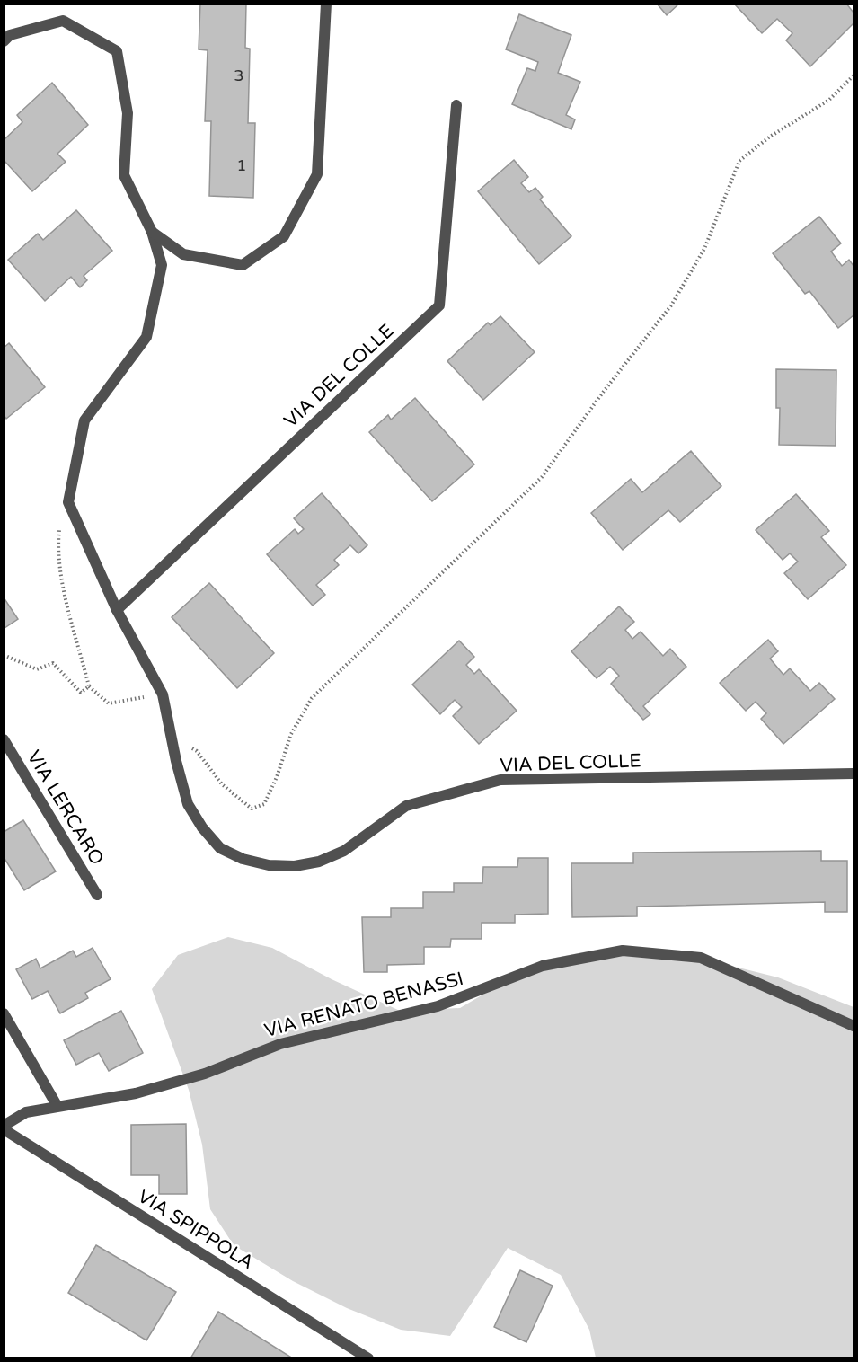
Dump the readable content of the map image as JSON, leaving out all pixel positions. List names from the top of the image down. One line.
{"streets":{"street":["VIA DEL COLLE","VIA LERCARO","VIA RENATO BENASSI","VIA SPIPPOLA"]},"house_numbers":["3","1"]}
